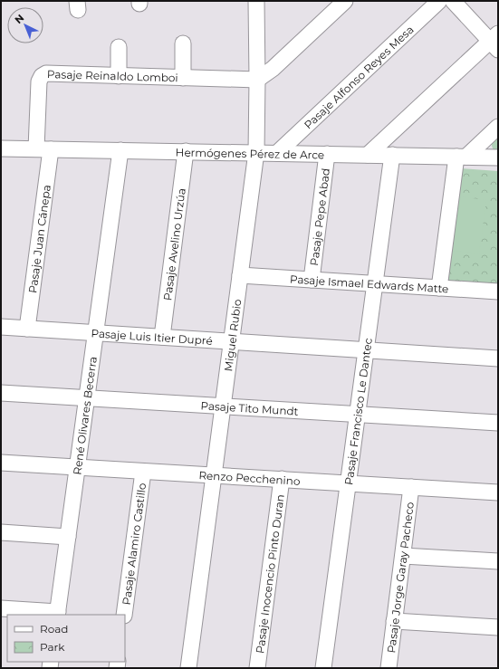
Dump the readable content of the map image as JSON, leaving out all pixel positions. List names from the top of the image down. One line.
{"streets":{"street":["Pasaje Reinaldo Lomboi","Pasaje Alfonso Reyes Mesa","Hermógenes Pérez de Arce","Pasaje Pepe Abad","Pasaje Juan Cánepa","Pasaje Avelino Urzúa","Pasaje Ismael Edwards Matte","Miguel Rubio","Pasaje Luis Itier Dupré","Pasaje Tito Mundt","Pasaje Francisco Le Dantec","René Olivares Becerra","Renzo Pecchenino","Pasaje Alamiro Castillo","Pasaje Inocencio Pinto Duran","Pasaje Jorge Garay Pacheco"]},"crossings":[["Pasaje Reinaldo Lomboi","Hermógenes Pérez de Arce"],["Pasaje Reinaldo Lomboi","Pasaje Juan Cánepa"],["Pasaje Reinaldo Lomboi","Miguel Rubio"],["Pasaje Alfonso Reyes Mesa","Hermógenes Pérez de Arce"],["Hermógenes Pérez de Arce","Pasaje Pepe Abad"],["Hermógenes Pérez de Arce","Pasaje Juan Cánepa"],["Hermógenes Pérez de Arce","Pasaje Avelino Urzúa"],["Hermógenes Pérez de Arce","Miguel Rubio"],["Hermógenes Pérez de Arce","Pasaje Francisco Le Dantec"],["Hermógenes Pérez de Arce","René Olivares Becerra"],["Pasaje Pepe Abad","Pasaje Ismael Edwards Matte"],["Pasaje Juan Cánepa","Pasaje Luis Itier Dupré"],["Pasaje Avelino Urzúa","Pasaje Luis Itier Dupré"],["Pasaje Ismael Edwards Matte","Miguel Rubio"],["Pasaje Ismael Edwards Matte","Pasaje Francisco Le Dantec"],["Miguel Rubio","Pasaje Luis Itier Dupré"],["Miguel Rubio","Pasaje Tito Mundt"],["Miguel Rubio","Renzo Pecchenino"],["Pasaje Luis Itier Dupré","Pasaje Francisco Le Dantec"],["Pasaje Luis Itier Dupré","René Olivares Becerra"],["Pasaje Tito Mundt","Pasaje Francisco Le Dantec"],["Pasaje Tito Mundt","René Olivares Becerra"],["Pasaje Francisco Le Dantec","Renzo Pecchenino"],["René Olivares Becerra","Renzo Pecchenino"],["Renzo Pecchenino","Pasaje Alamiro Castillo"],["Renzo Pecchenino","Pasaje Inocencio Pinto Duran"],["Renzo Pecchenino","Pasaje Jorge Garay Pacheco"]],"legend":["Road","Park"],"north":"top left"}
